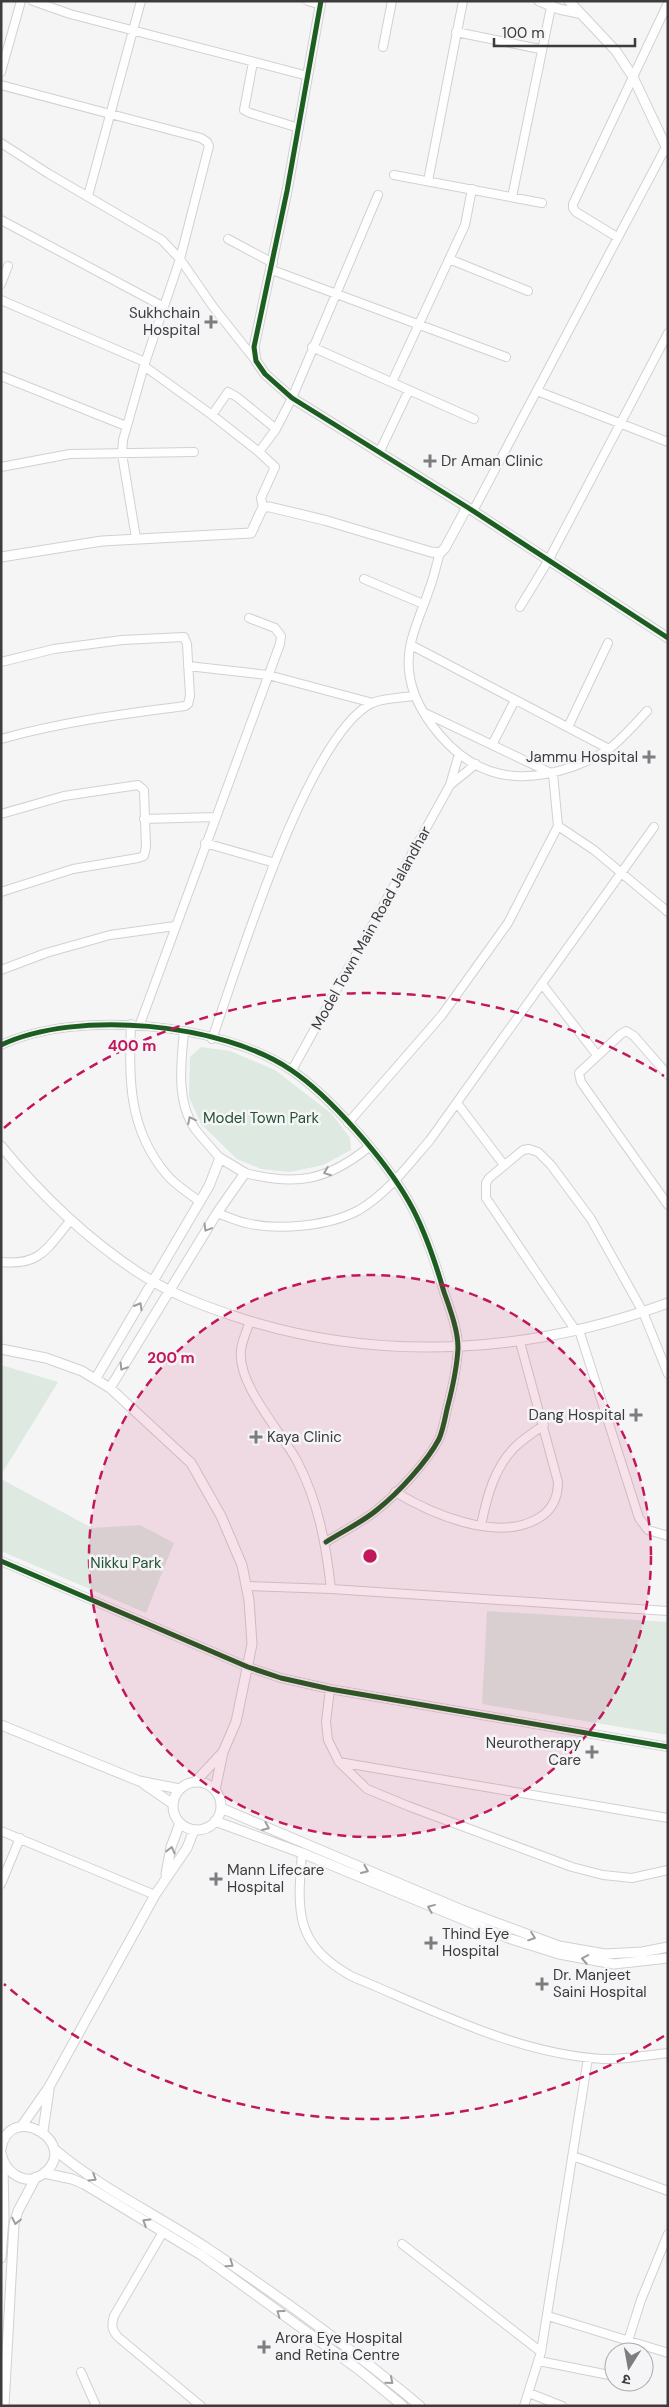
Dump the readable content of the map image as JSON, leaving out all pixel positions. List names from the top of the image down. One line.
{"streets":{"street":["Model Town Main Road Jalandhar"]},"parks":["Model Town Park","Nikku Park"],"places":{"health":["Sukhchain Hospital","Dr Aman Clinic","Jammu Hospital","Dang Hospital","Kaya Clinic","Neurotherapy Care","Mann Lifecare Hospital","Thind Eye Hospital","Dr. Manjeet Saini Hospital","Arora Eye Hospital and Retina Centre"]},"scale_bar":"100 m","north":"bottom","rings":["400 m","200 m"]}
